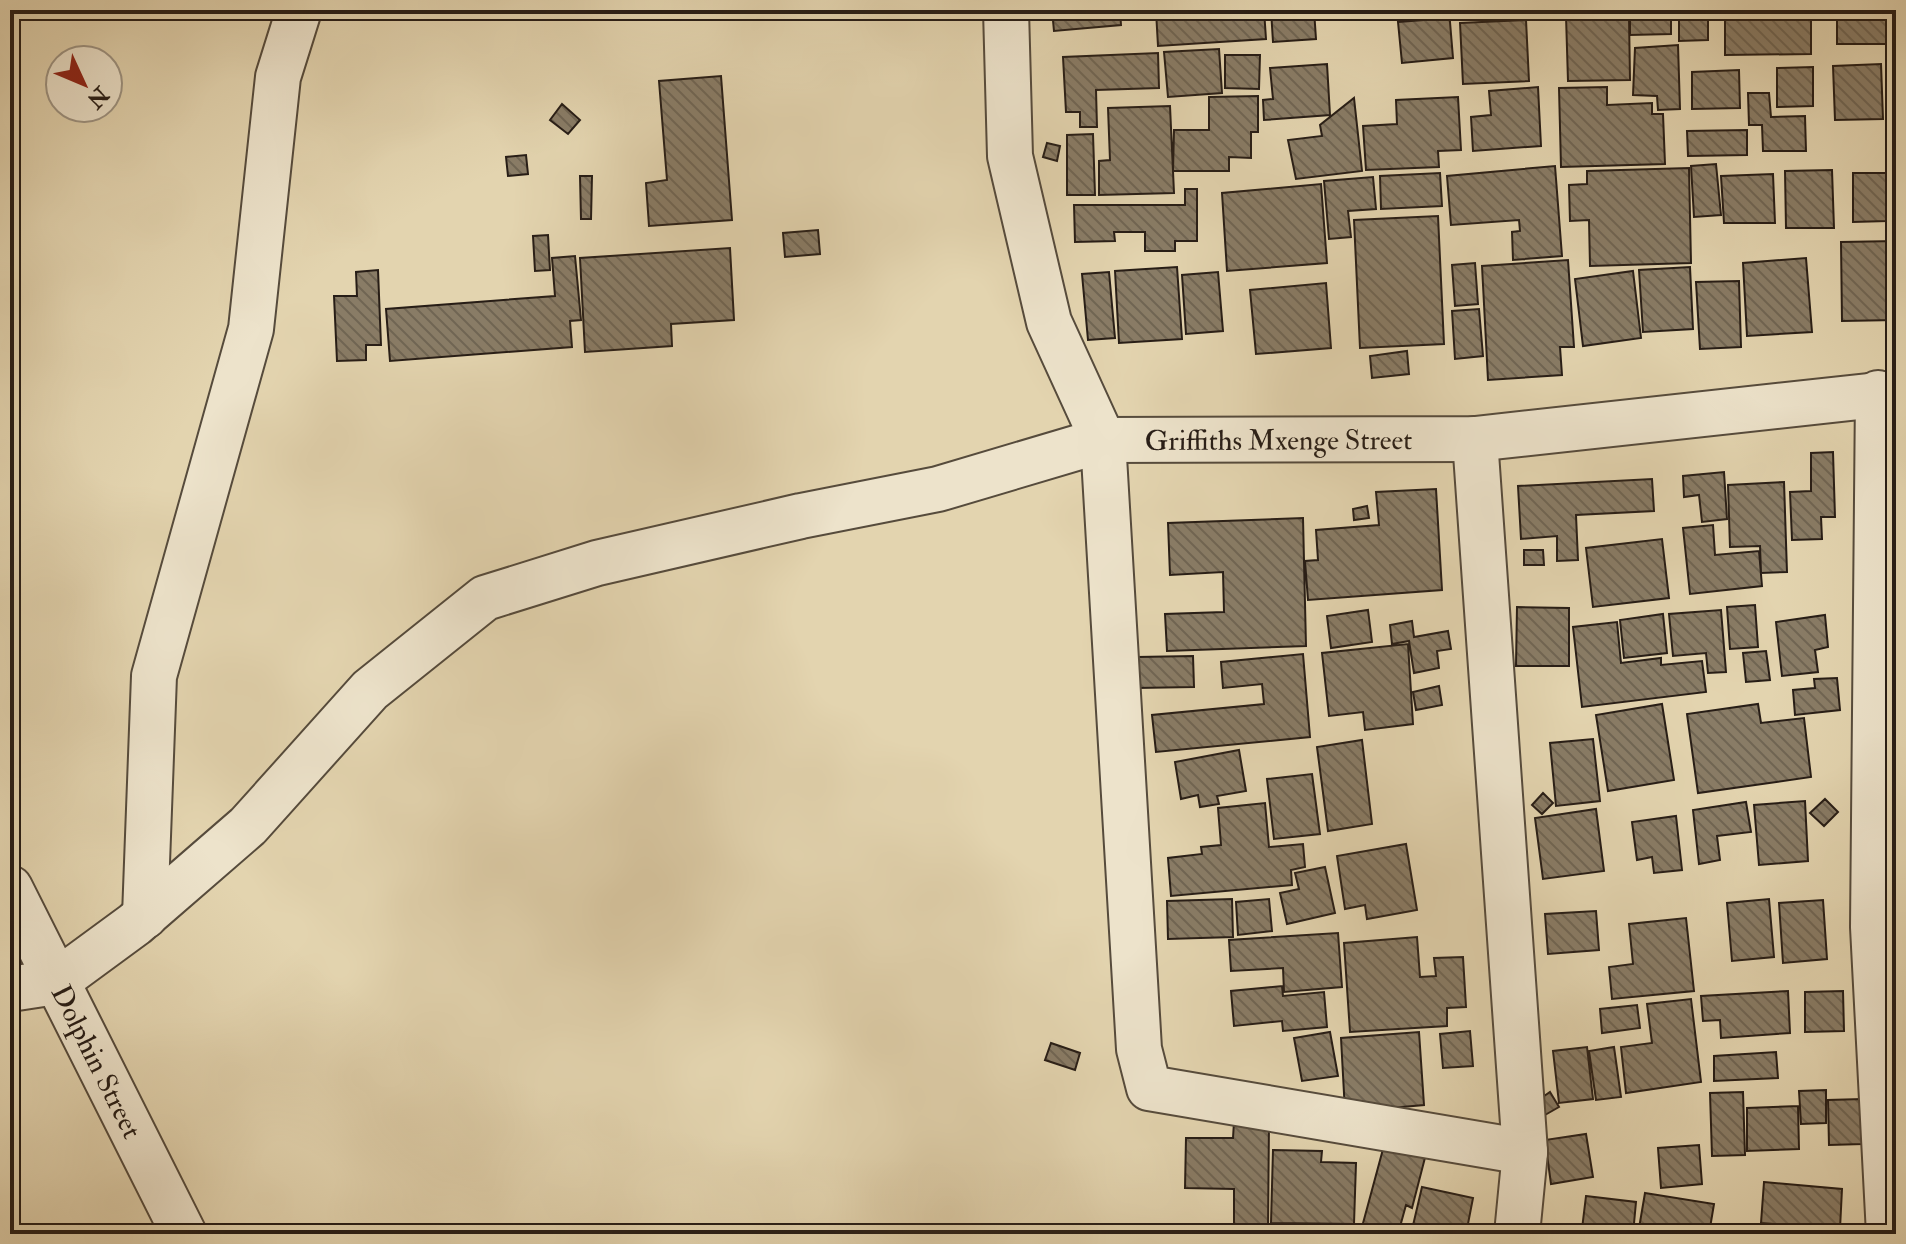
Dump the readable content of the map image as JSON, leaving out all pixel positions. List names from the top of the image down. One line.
{"streets":{"street":["Griffiths Mxenge Street","Dolphin Street"]},"north":"bottom right"}
